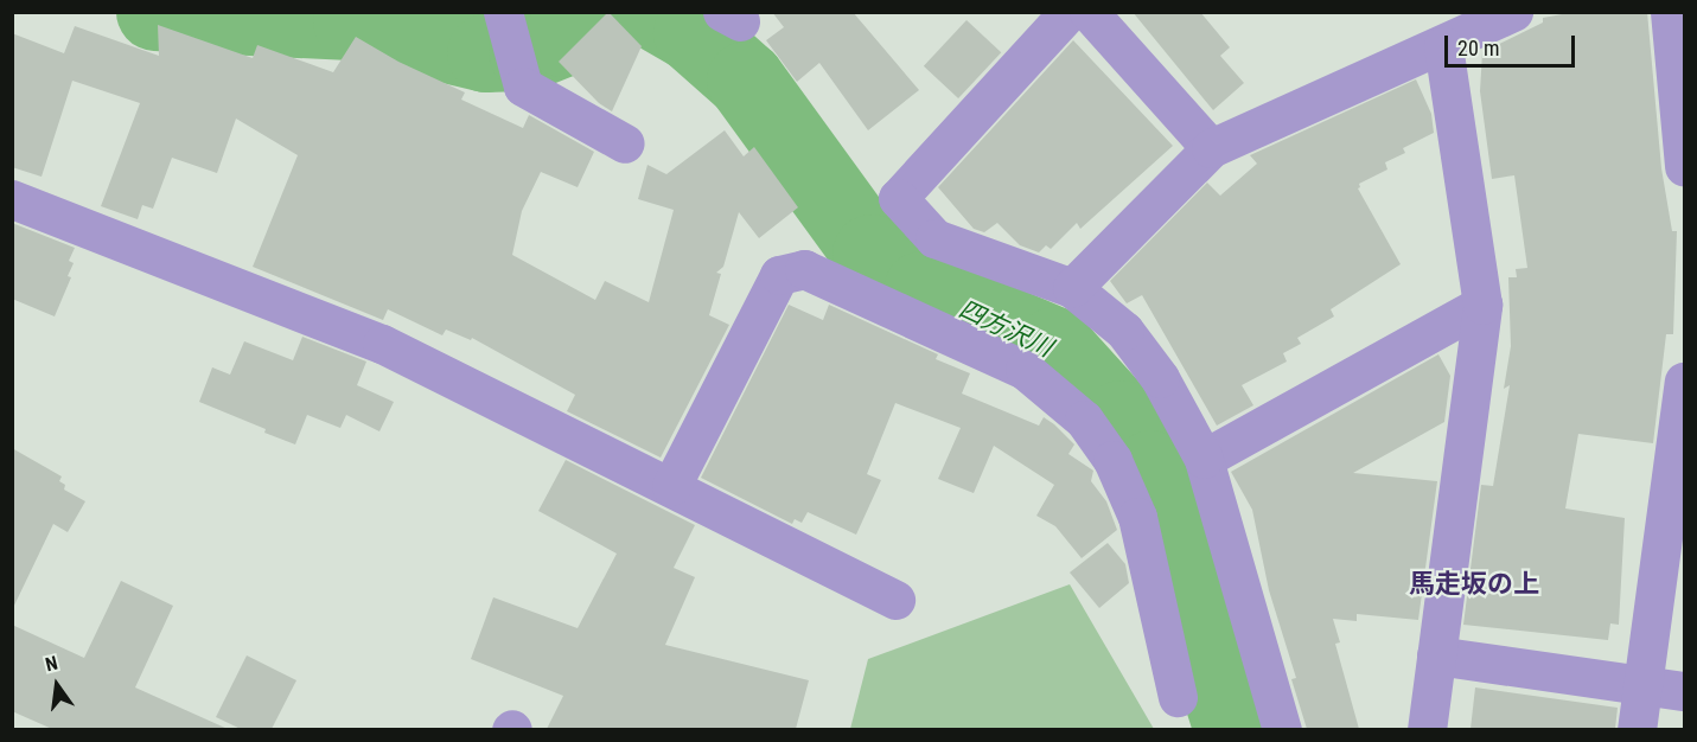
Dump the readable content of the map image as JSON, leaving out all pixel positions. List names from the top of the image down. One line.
{"districts":["馬走坂の上"],"water":["四方沢川"],"scale_bar":"20 m","north":"top"}
